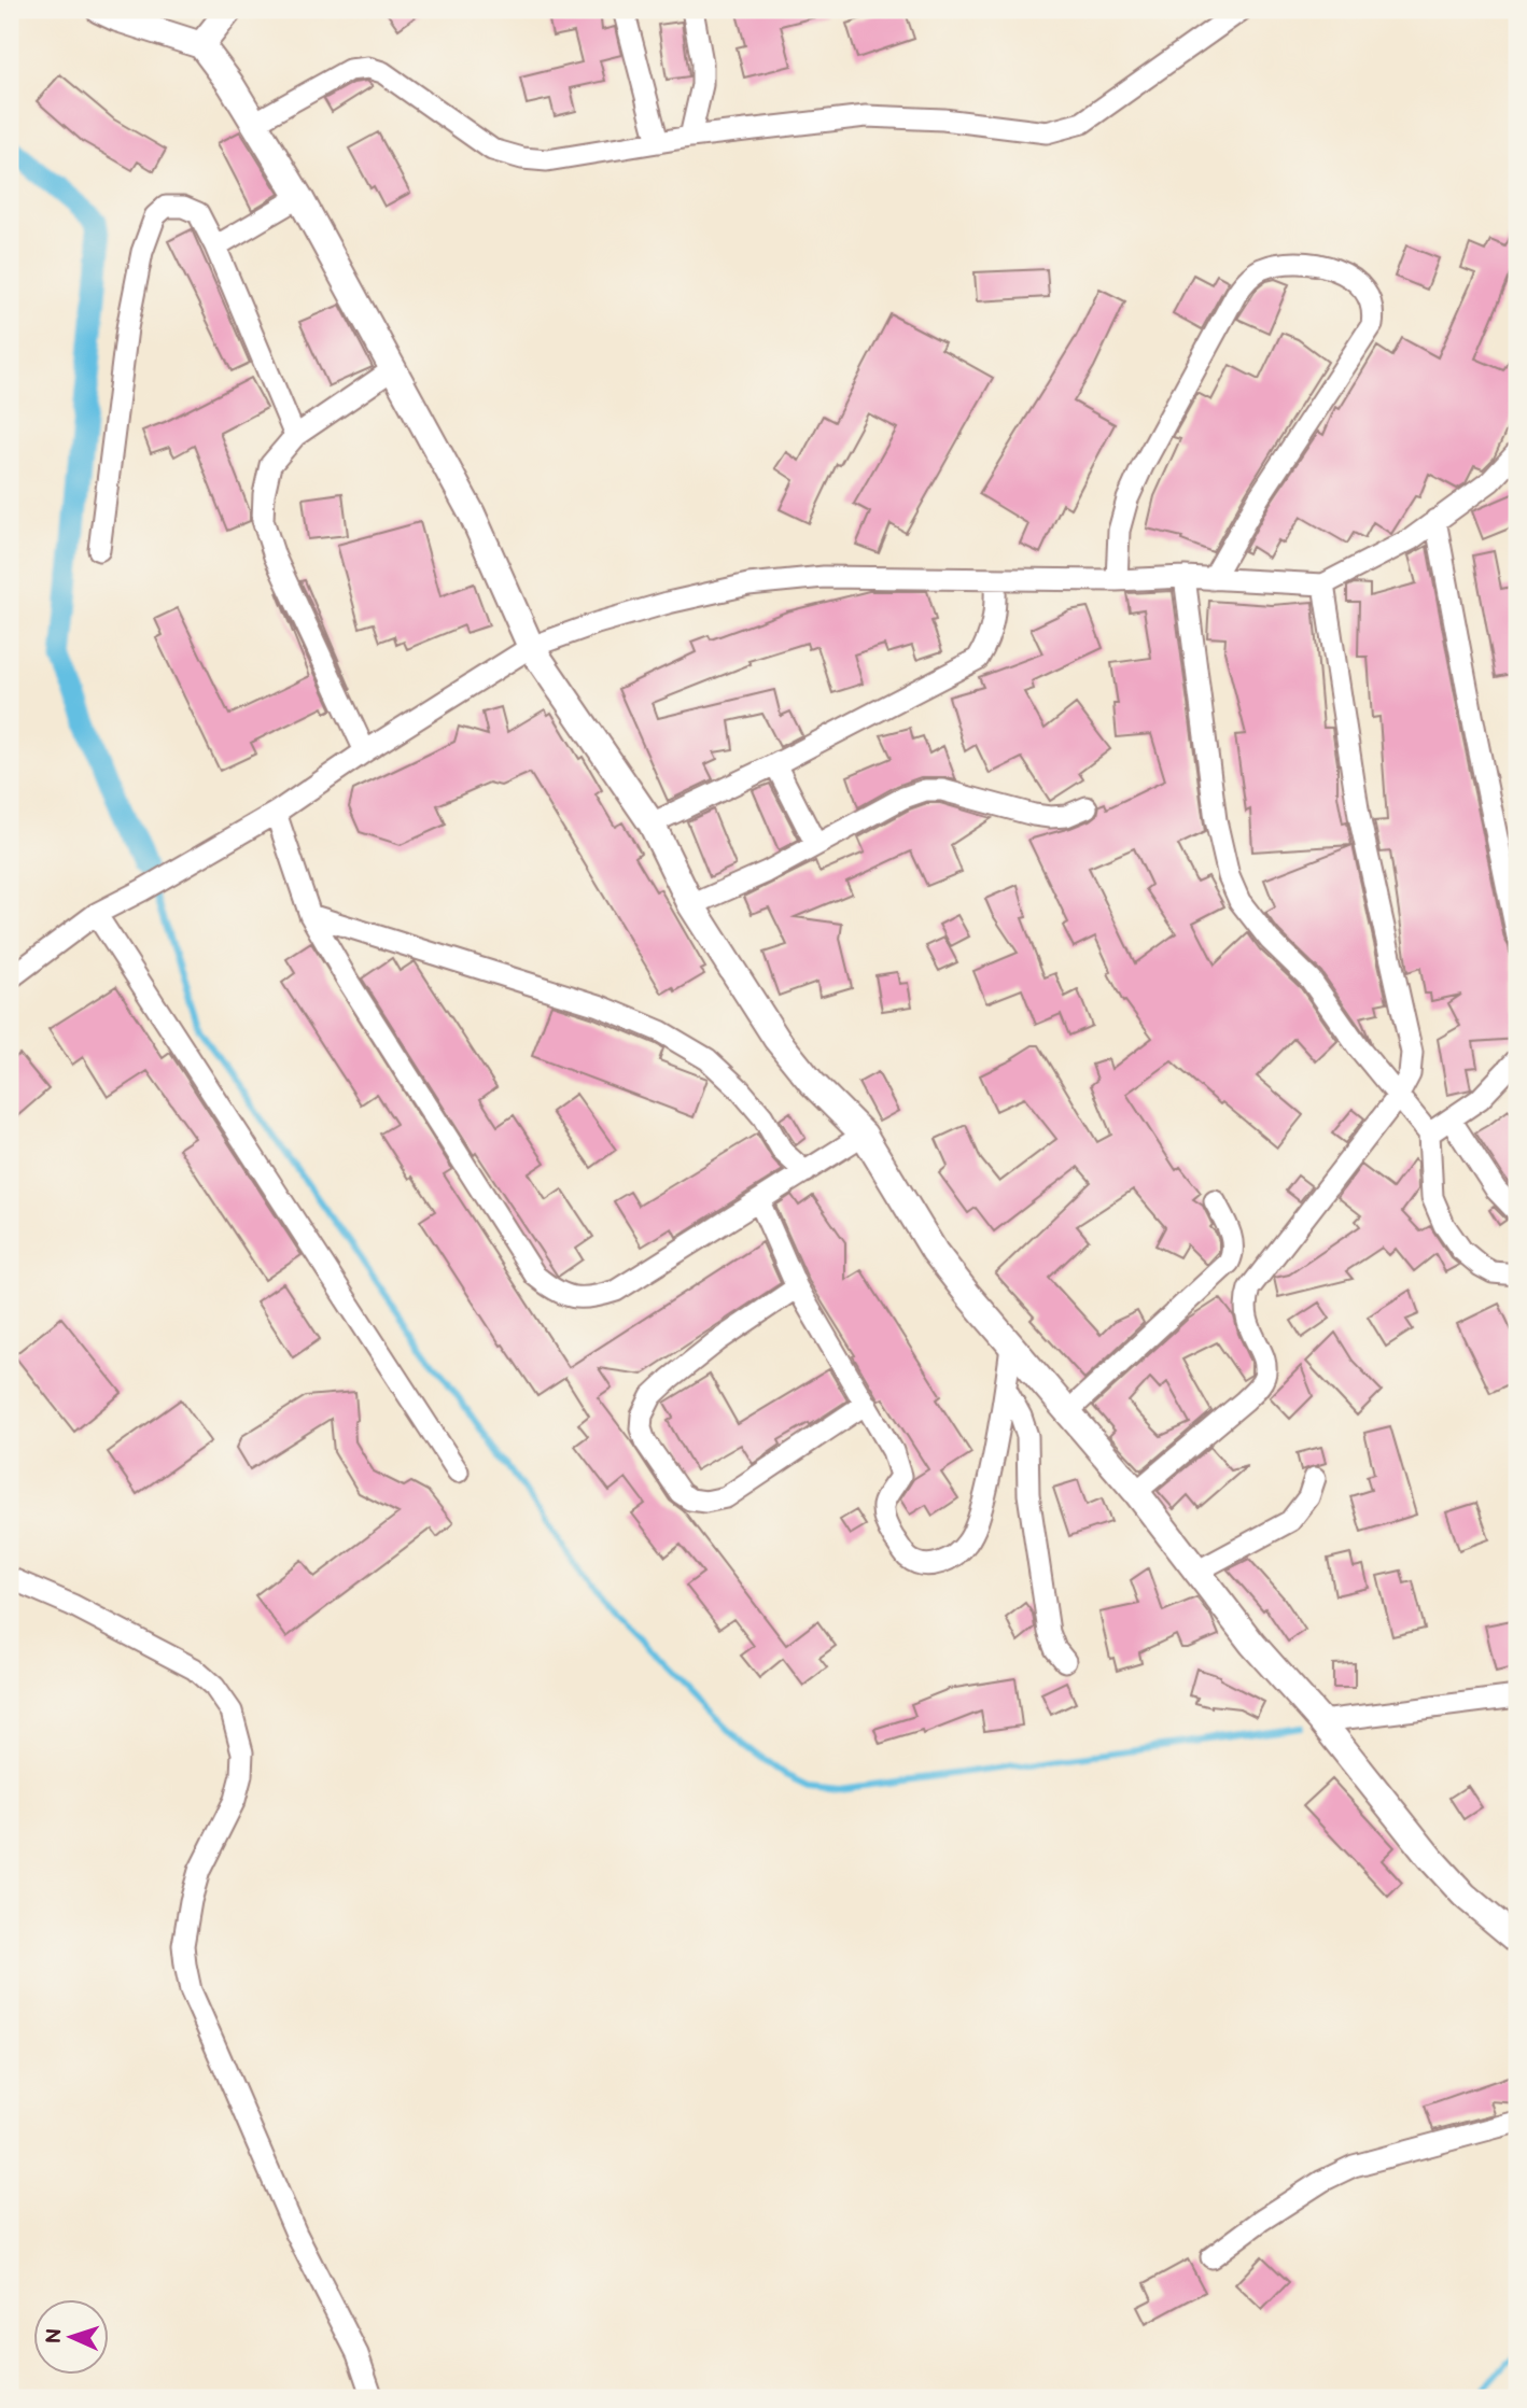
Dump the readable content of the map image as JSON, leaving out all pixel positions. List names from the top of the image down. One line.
{"north":"left"}
